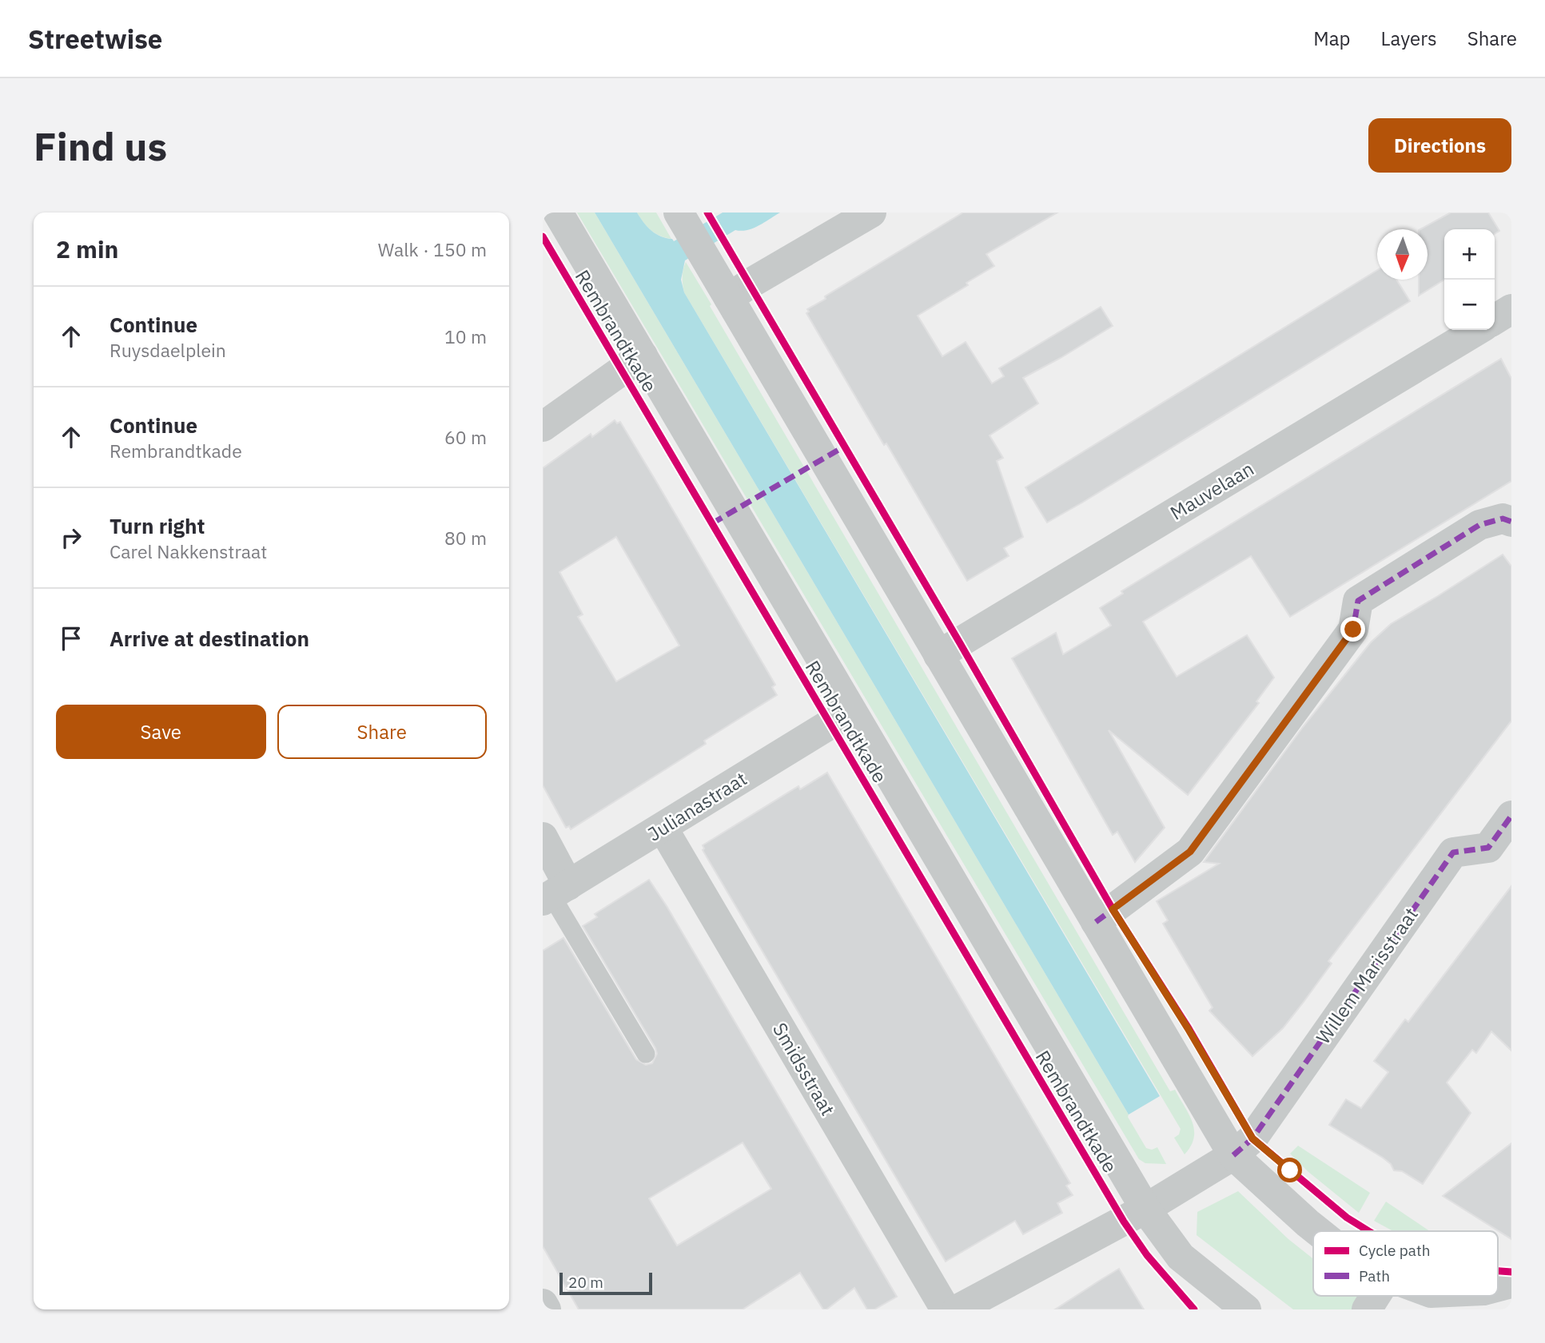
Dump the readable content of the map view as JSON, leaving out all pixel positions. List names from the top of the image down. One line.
{"streets":{"street":["Rembrandtkade","Mauvelaan","Julianastraat","Willem Marisstraat","Smidsstraat"]},"crossings":[["Rembrandtkade","Julianastraat"],["Rembrandtkade","Willem Marisstraat"],["Julianastraat","Smidsstraat"],["Willem Marisstraat","Smidsstraat"]],"legend":["Cycle path","Path"],"scale_bar":"20 m","north":"bottom","page":{"header":"Streetwise","nav":["Map","Layers","Share"],"buttons":["Directions",["Save","Share"]],"title":"Find us","heading":["2 min","Walk · 150 m"],"map_buttons":["+","−"],"list":[["Continue","Ruysdaelplein","10 m"],["Continue","Rembrandtkade","60 m"],["Turn right","Carel Nakkenstraat","80 m"],"Arrive at destination"],"scale":"20 m"}}
